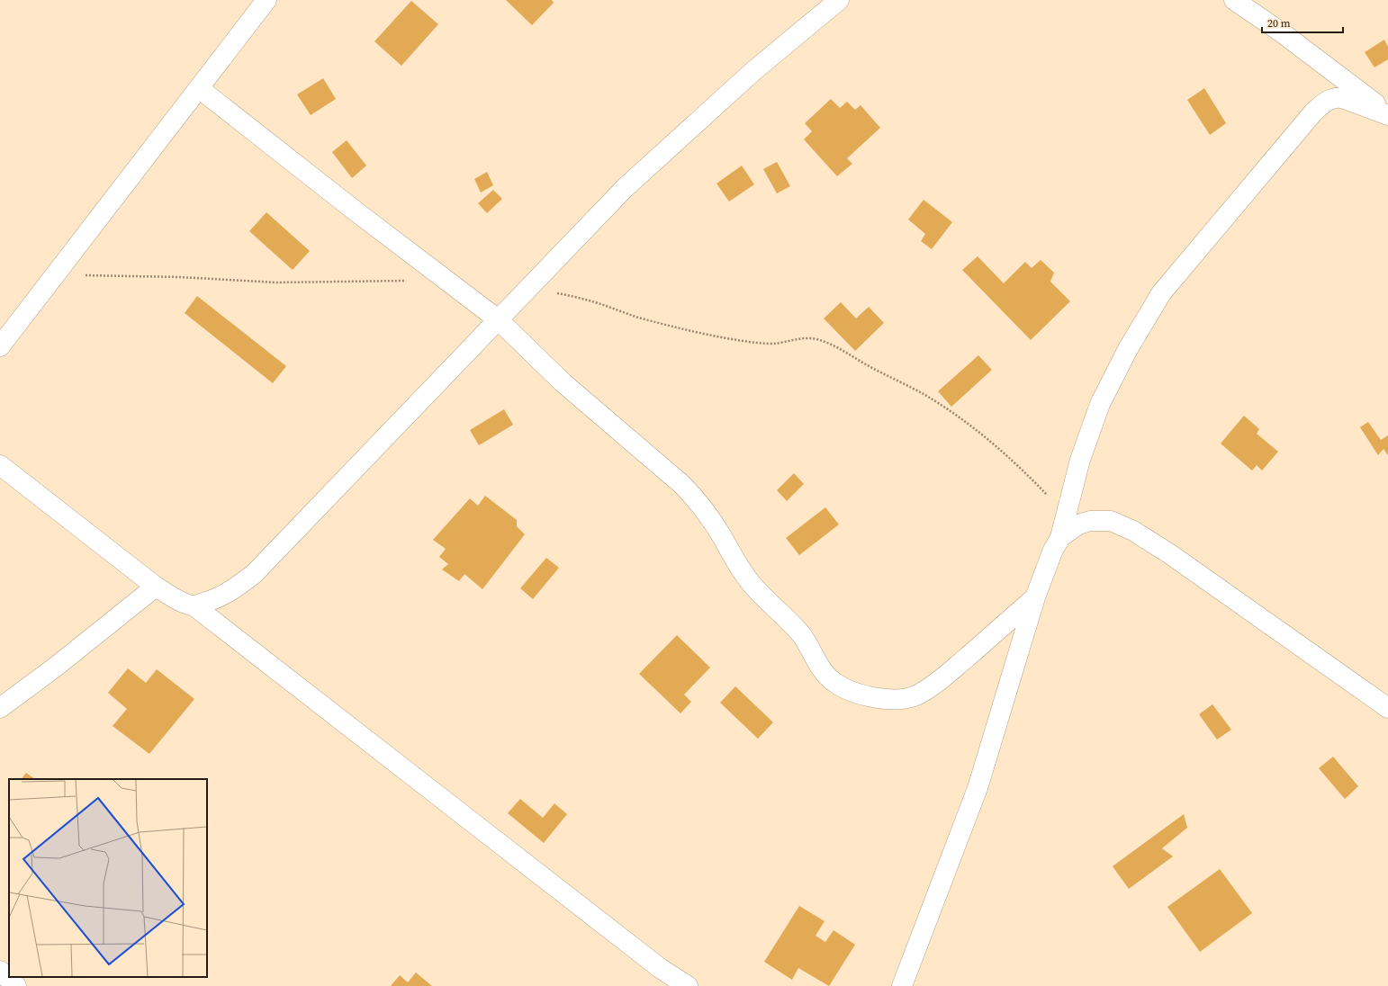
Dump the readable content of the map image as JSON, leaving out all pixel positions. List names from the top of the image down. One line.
{"scale_bar":"20 m"}
